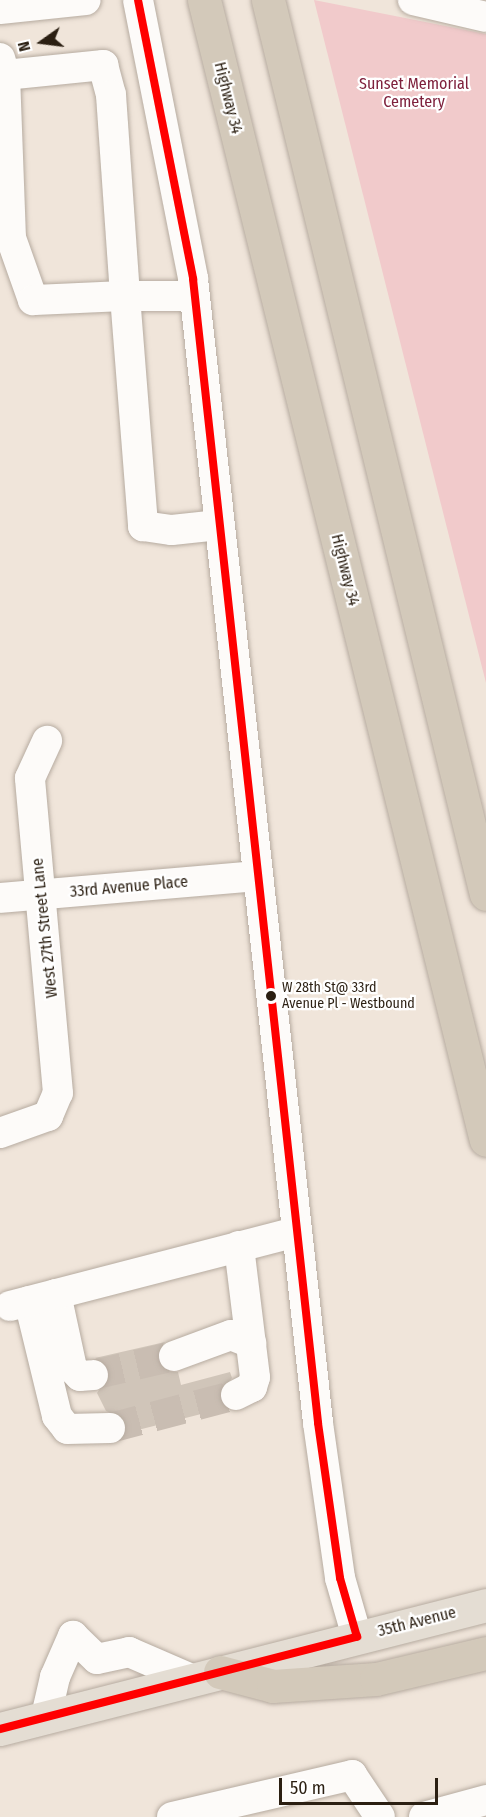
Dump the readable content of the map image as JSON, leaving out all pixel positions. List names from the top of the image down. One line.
{"streets":{"highway":["Highway 34"],"main road":["35th Avenue"],"street":["33rd Avenue Place","West 27th Street Lane"]},"crossings":[["33rd Avenue Place","West 27th Street Lane"]],"parks":["Sunset Memorial Cemetery"],"places":["W 28th St@ 33rd Avenue Pl - Westbound"],"scale_bar":"50 m","north":"left"}
